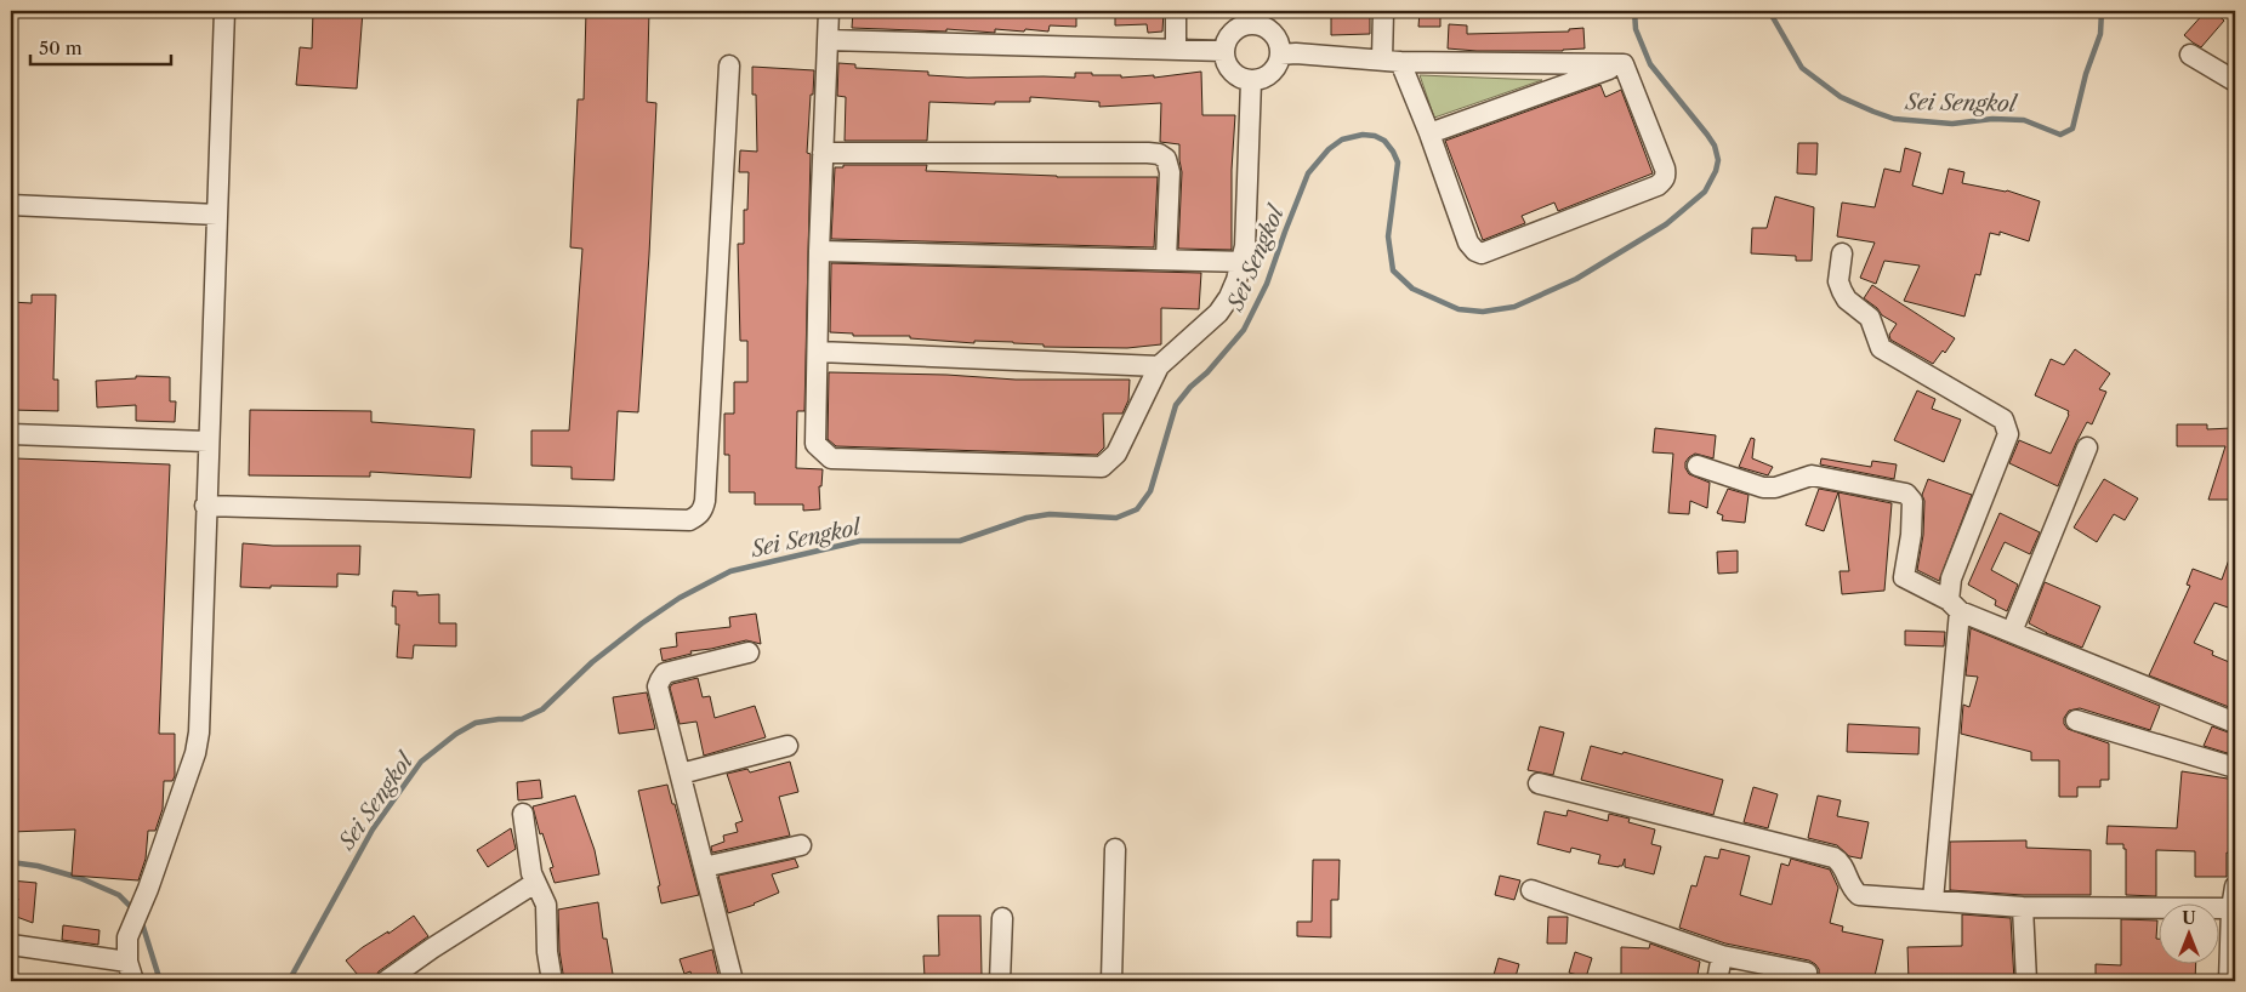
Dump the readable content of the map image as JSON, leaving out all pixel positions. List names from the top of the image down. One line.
{"water":["Sei Sengkol"],"scale_bar":"50 m","north":"top"}
